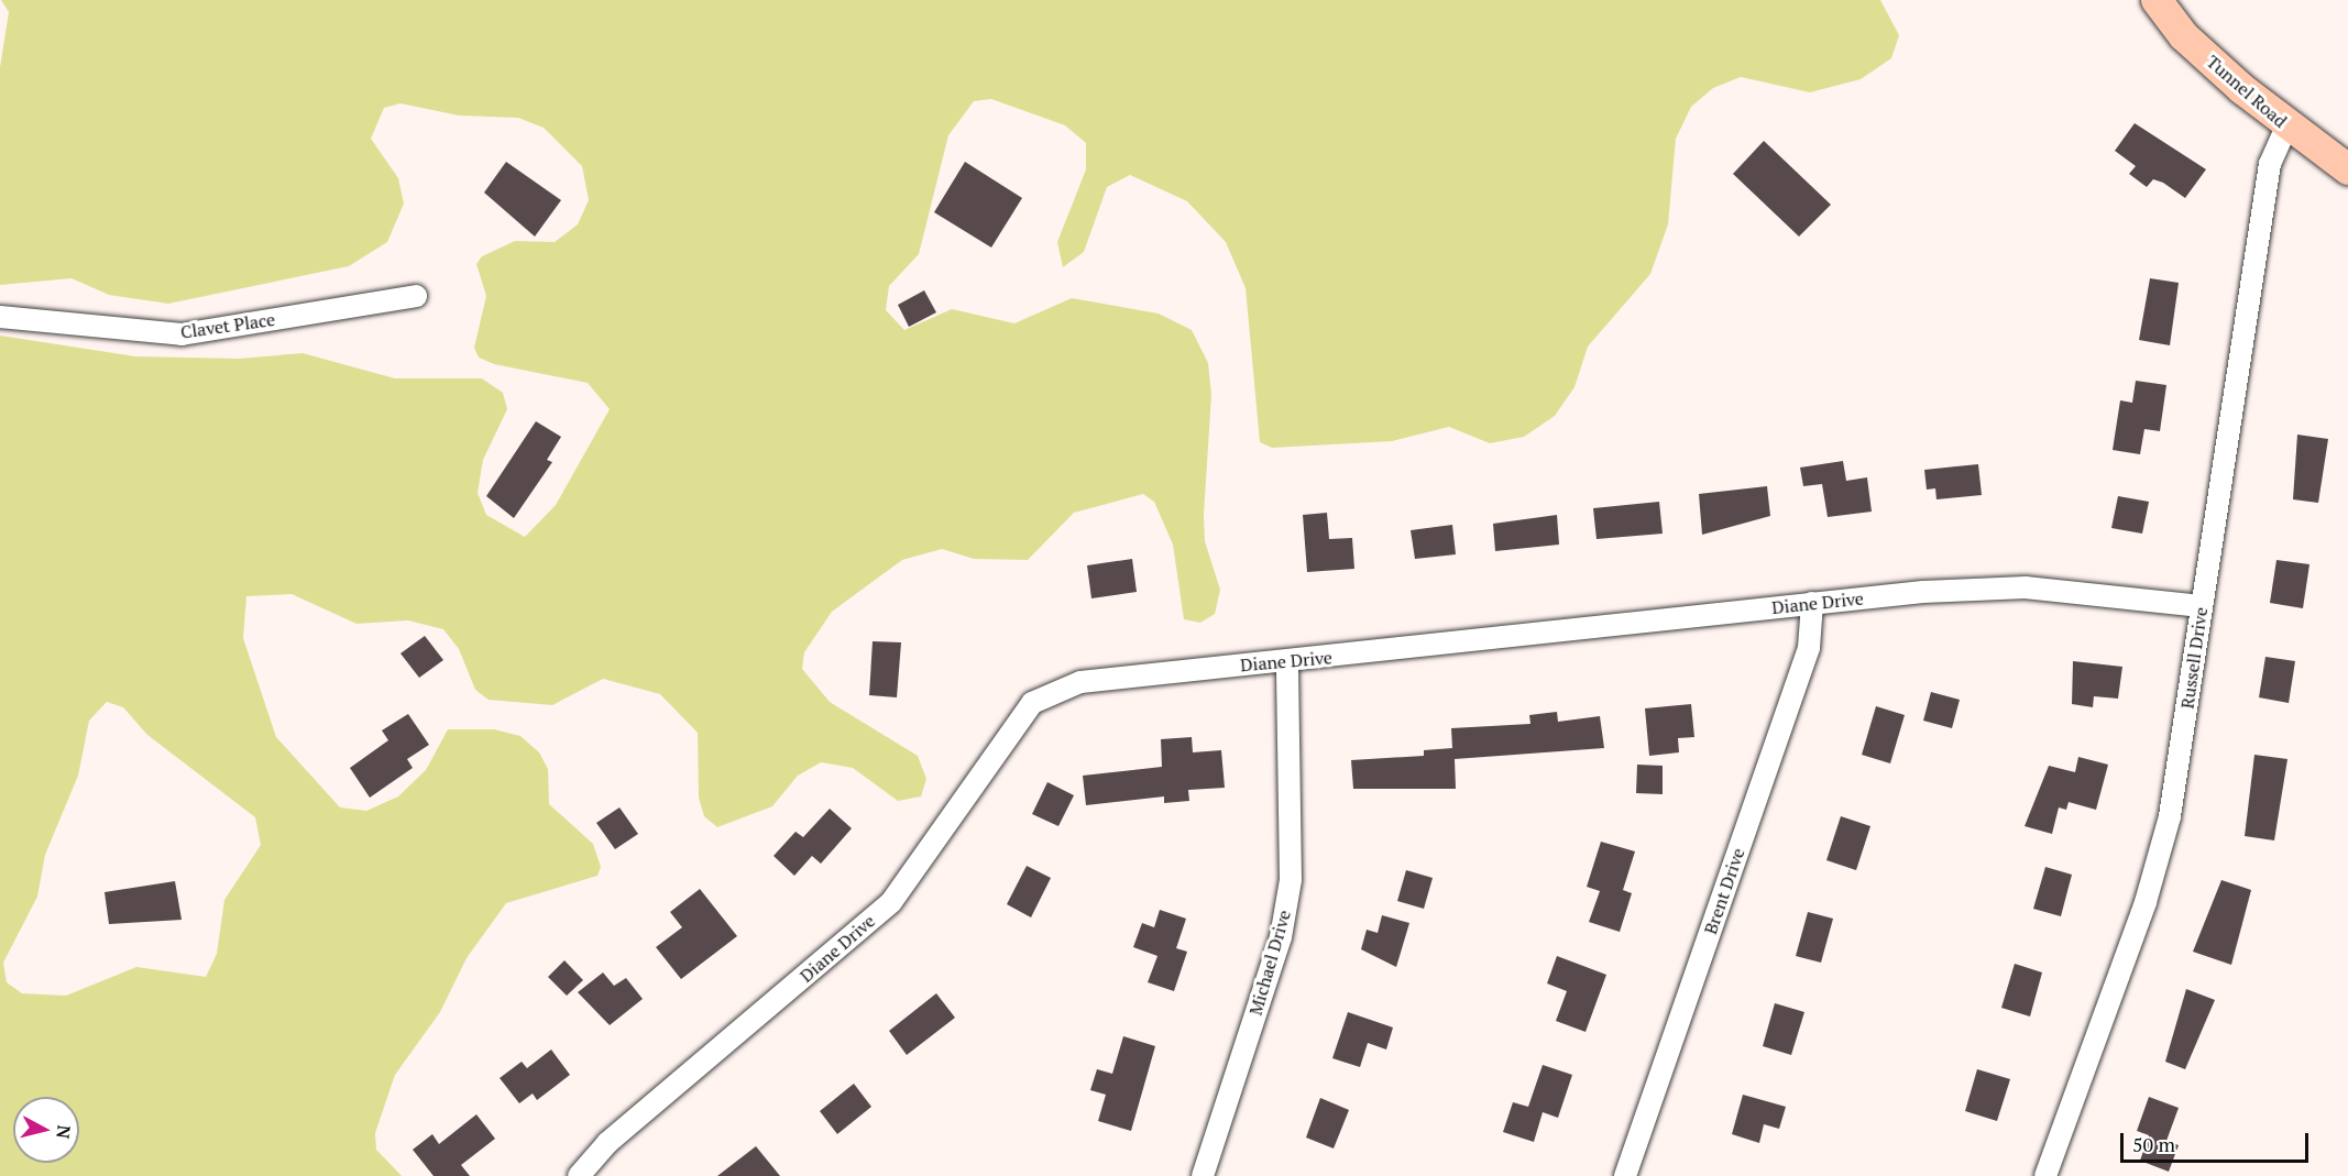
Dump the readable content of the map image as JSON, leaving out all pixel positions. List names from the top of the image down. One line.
{"streets":{"main road":["Tunnel Road"],"street":["Clavet Place","Diane Drive","Russell Drive","Brent Drive","Michael Drive"]},"crossings":[["Tunnel Road","Russell Drive"],["Diane Drive","Russell Drive"],["Diane Drive","Brent Drive"],["Diane Drive","Michael Drive"]],"scale_bar":"50 m","north":"right"}
